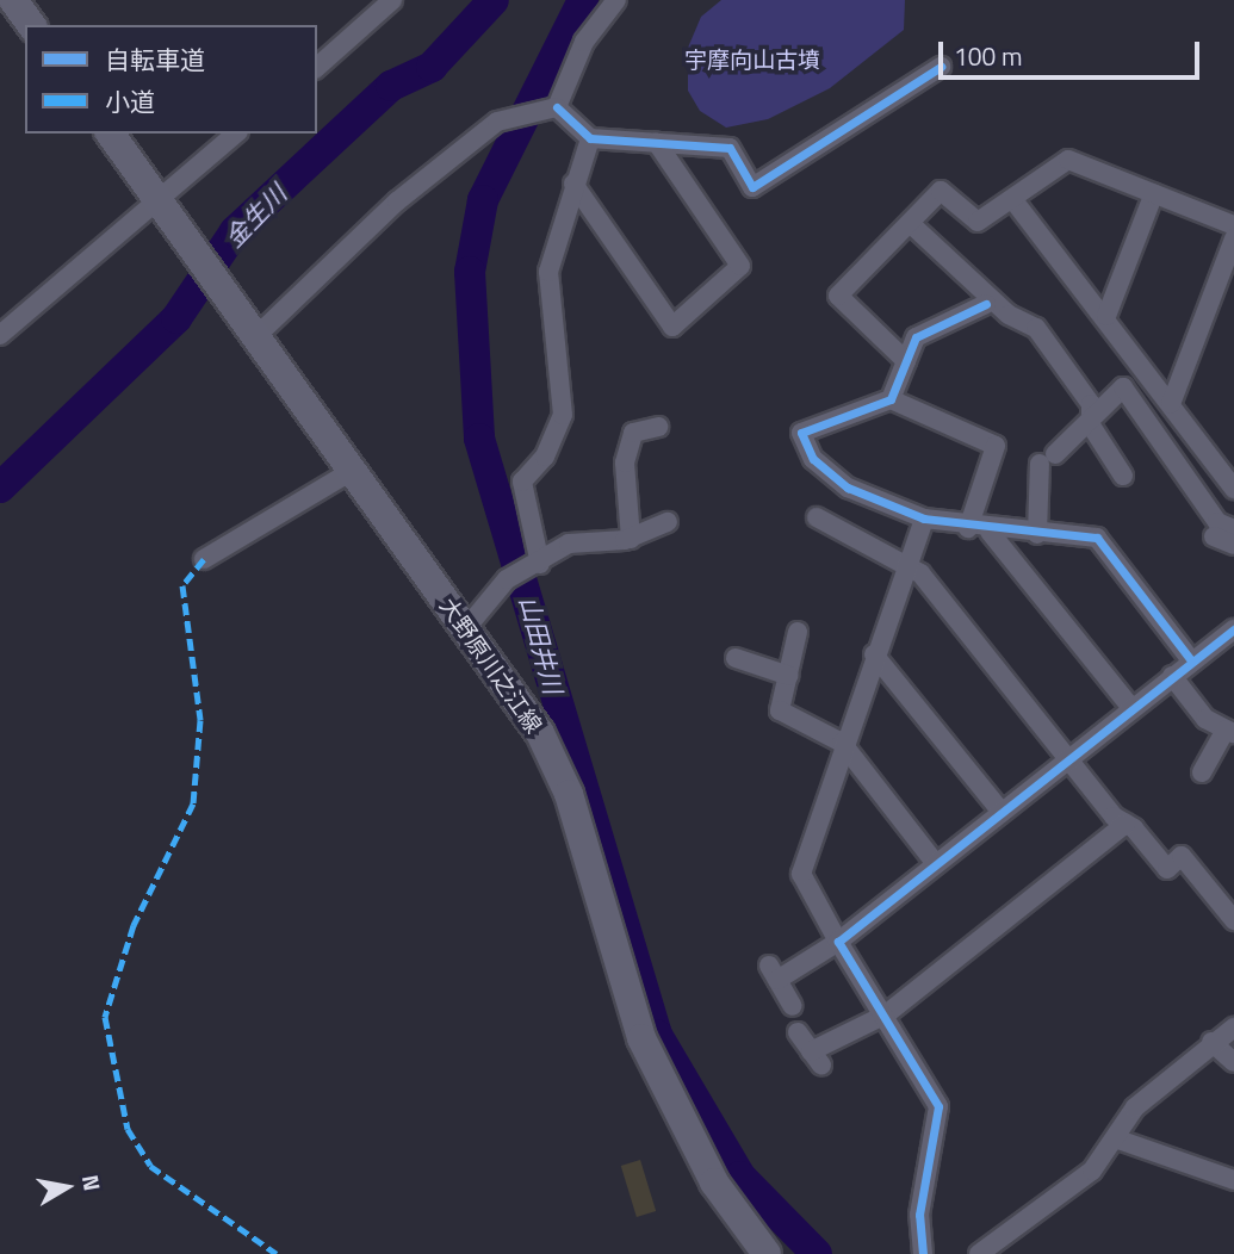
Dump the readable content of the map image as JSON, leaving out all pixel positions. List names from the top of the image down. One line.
{"streets":{"main road":["大野原川之江線"]},"water":["金生川","山田井川"],"parks":["宇摩向山古墳"],"legend":["自転車道","小道"],"scale_bar":"100 m","north":"right"}
